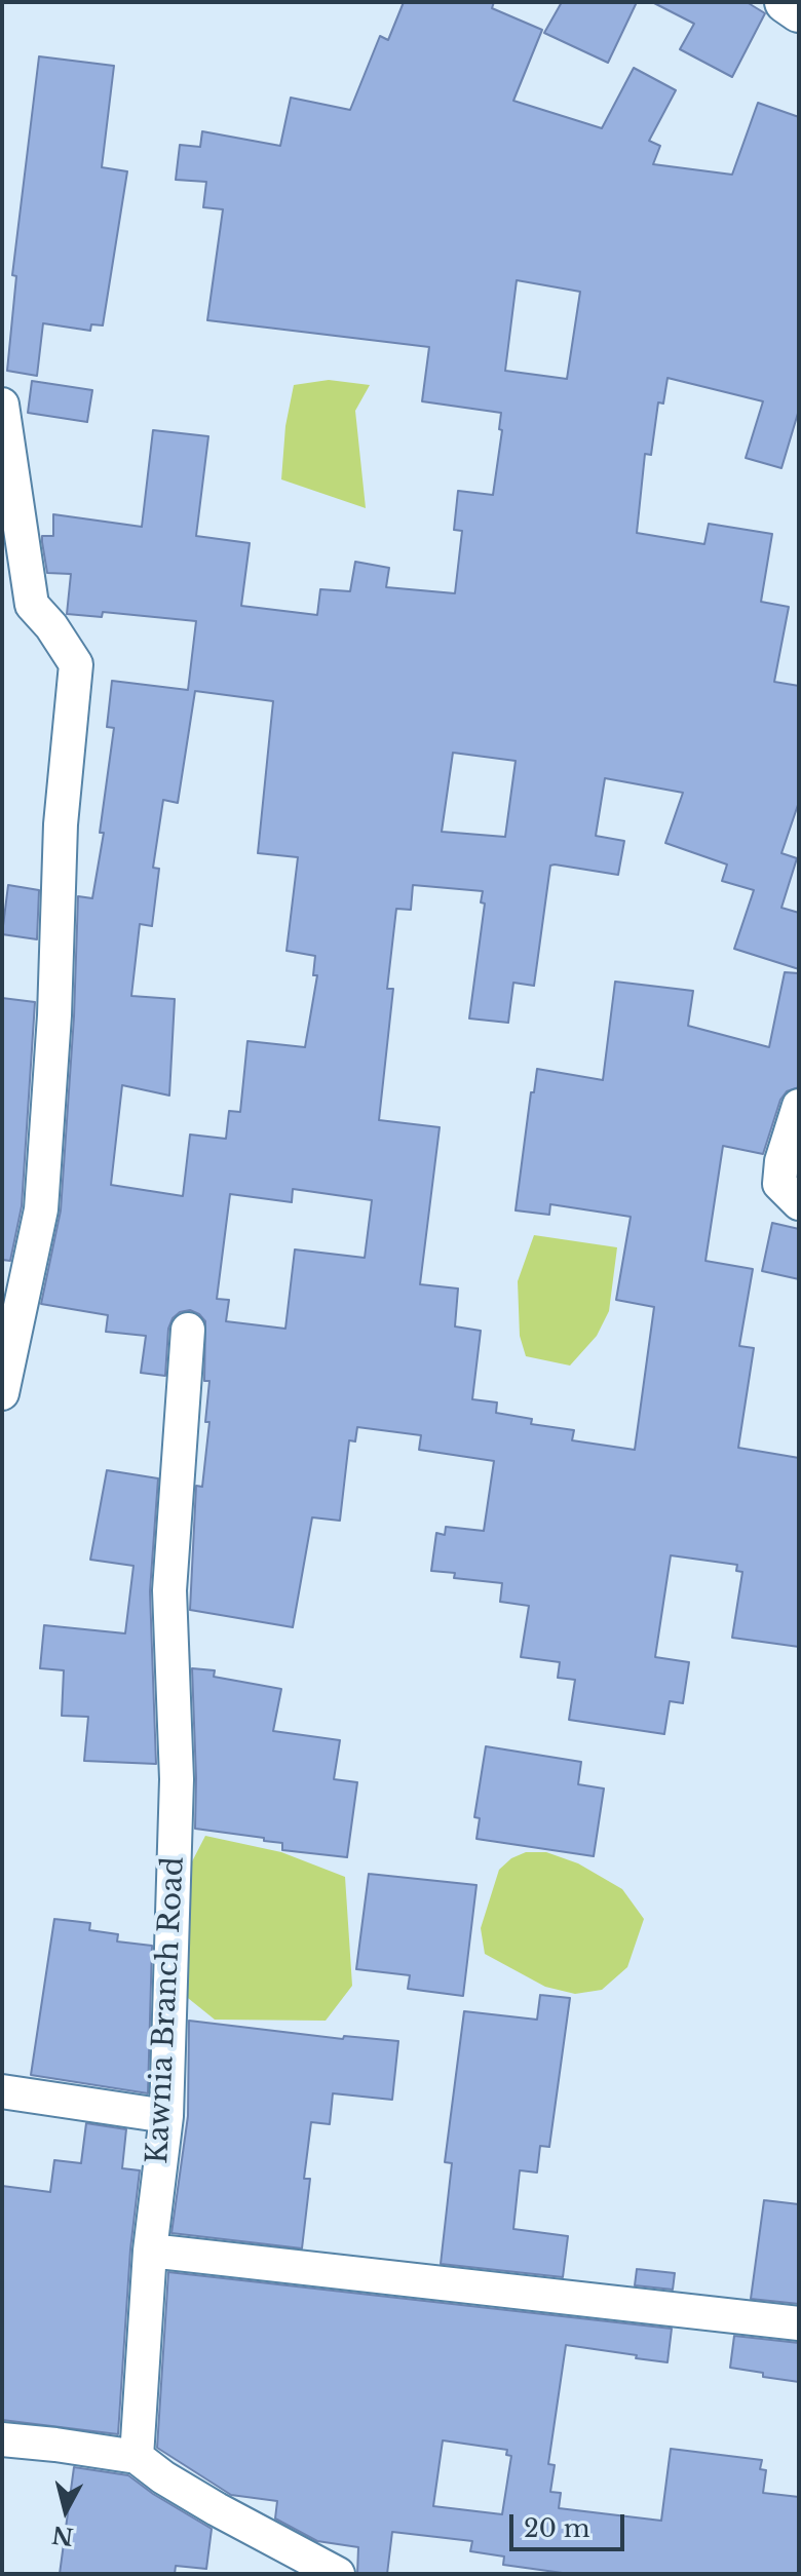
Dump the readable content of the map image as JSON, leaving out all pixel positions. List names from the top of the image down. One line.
{"streets":{"street":["Kawnia Branch Road"]},"scale_bar":"20 m","north":"bottom"}
